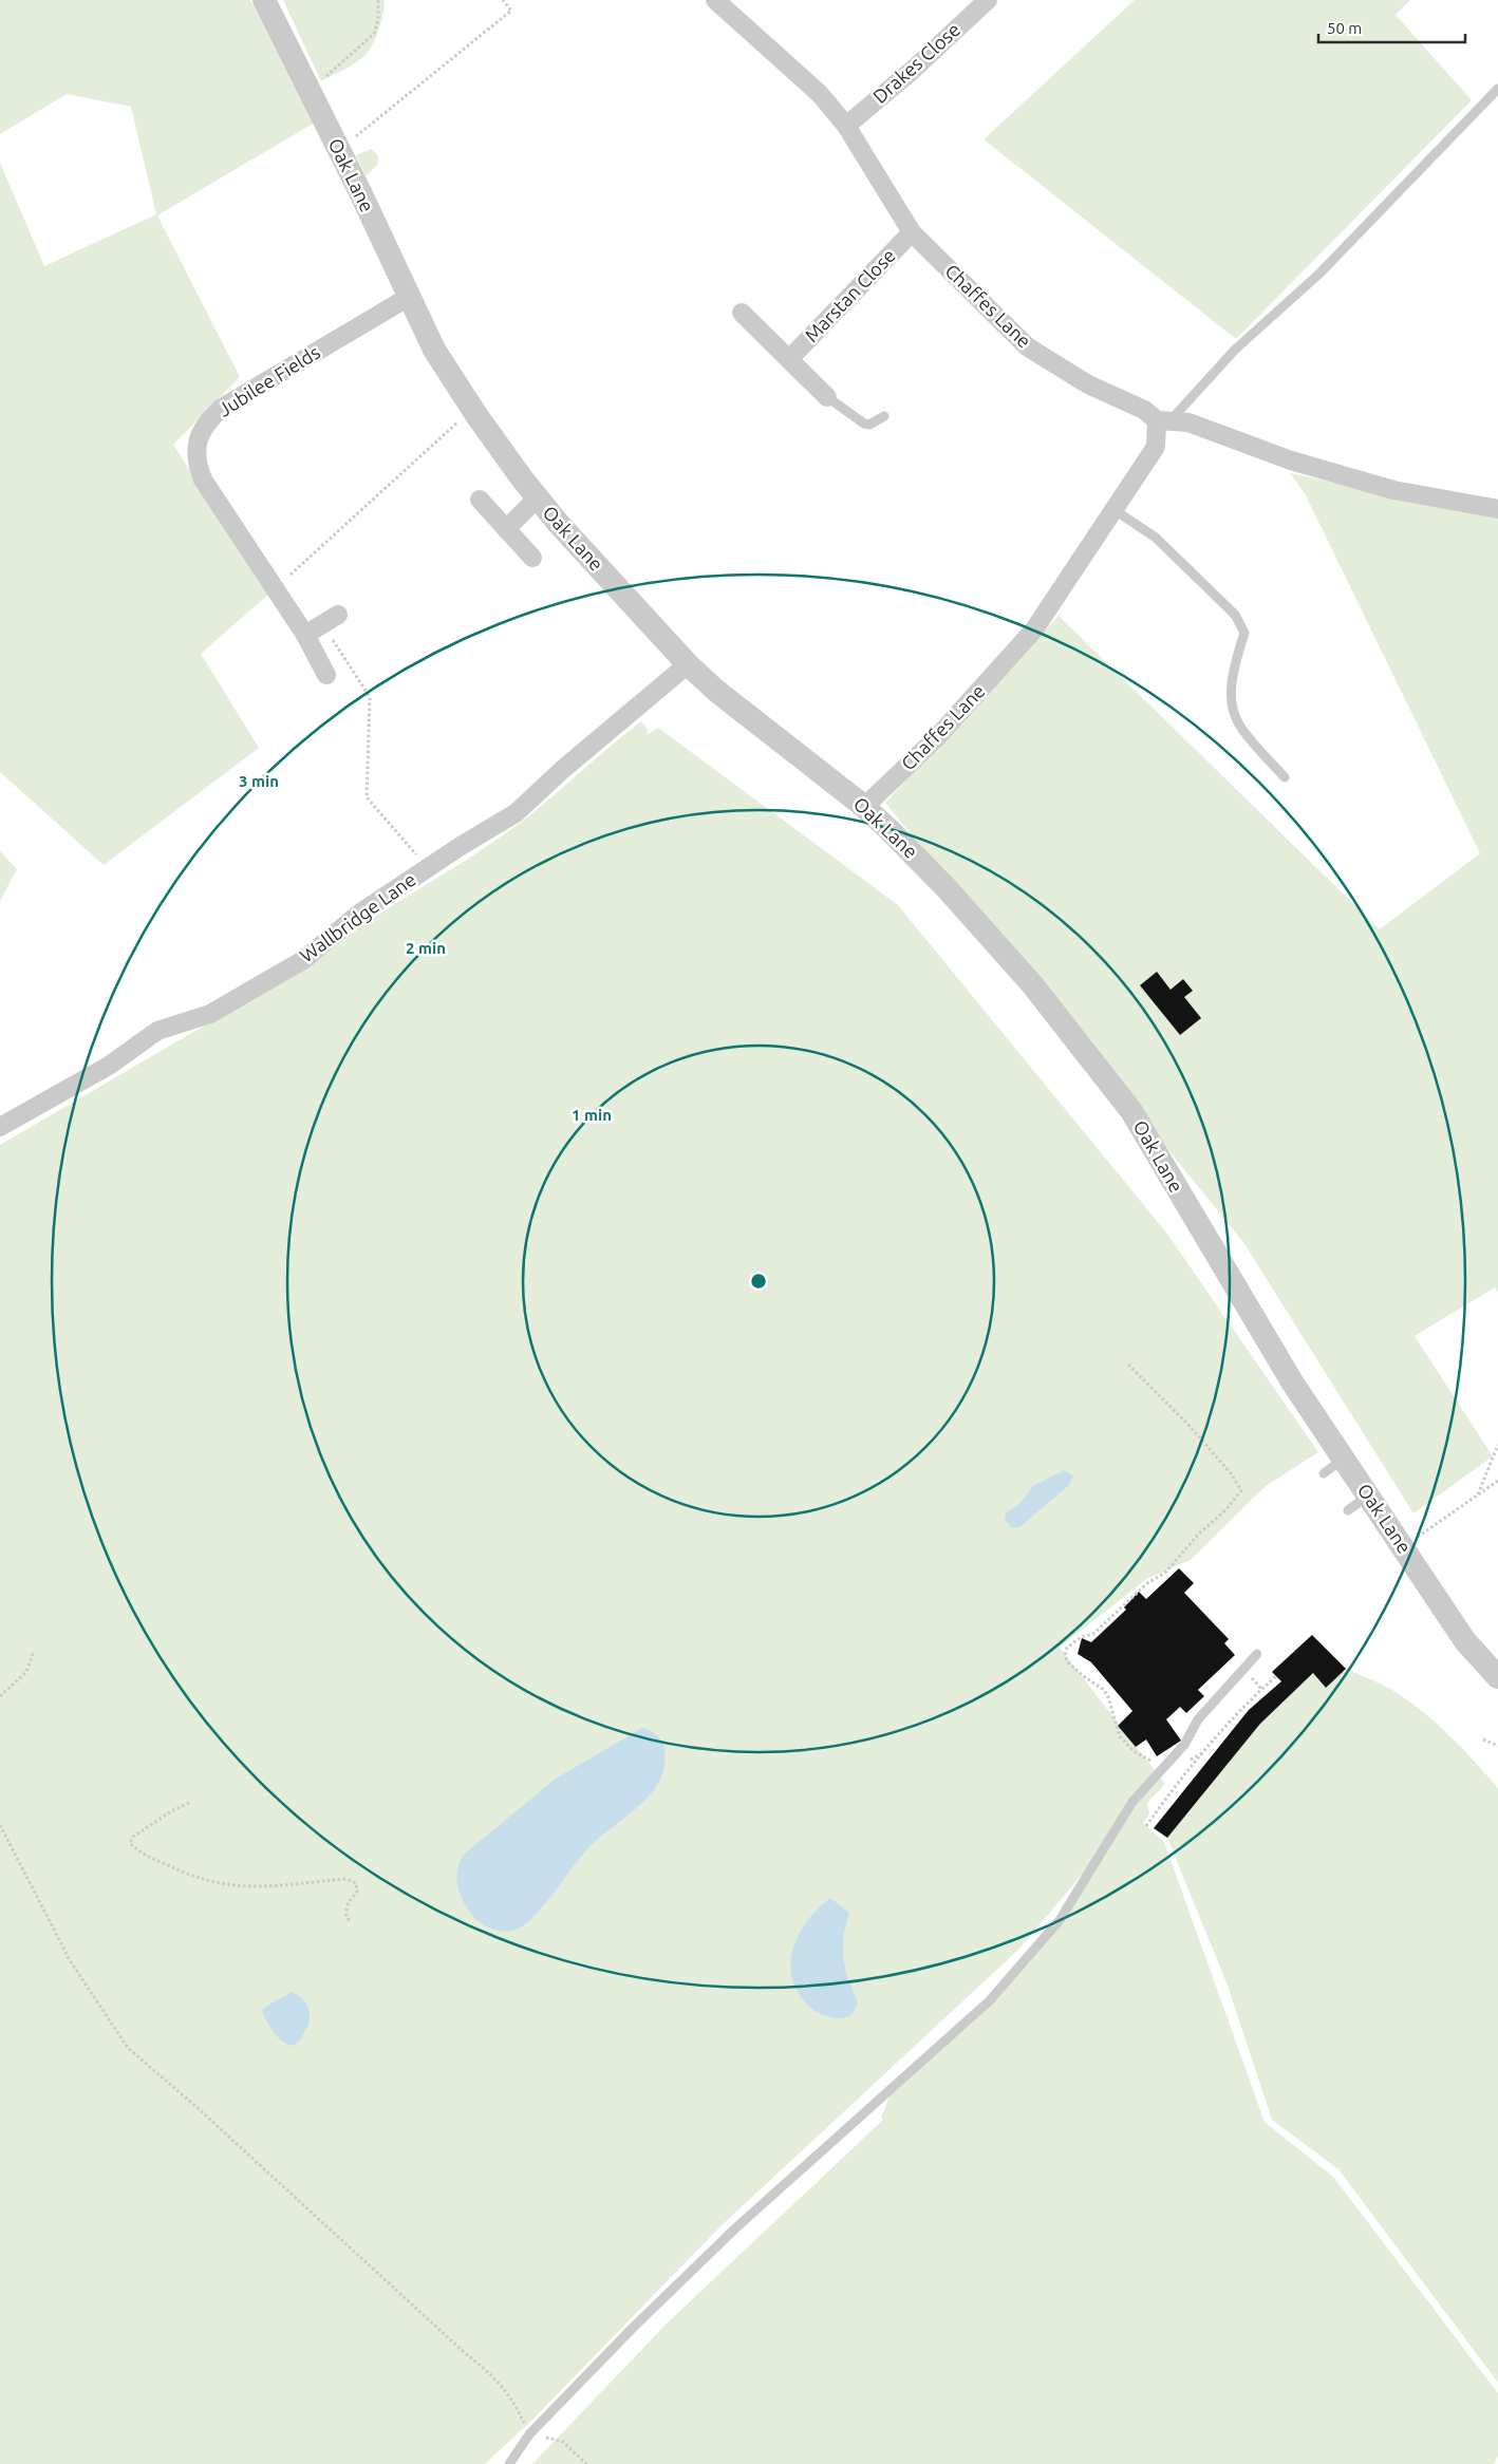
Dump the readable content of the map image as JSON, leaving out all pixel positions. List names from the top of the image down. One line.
{"streets":{"street":["Drakes Close","Oak Lane","Marstan Close","Chaffes Lane","Jubilee Fields","Wallbridge Lane"]},"crossings":[["Drakes Close","Chaffes Lane"],["Oak Lane","Chaffes Lane"],["Oak Lane","Jubilee Fields"],["Oak Lane","Wallbridge Lane"],["Marstan Close","Chaffes Lane"]],"scale_bar":"50 m","rings":["3 min","2 min","1 min"]}
